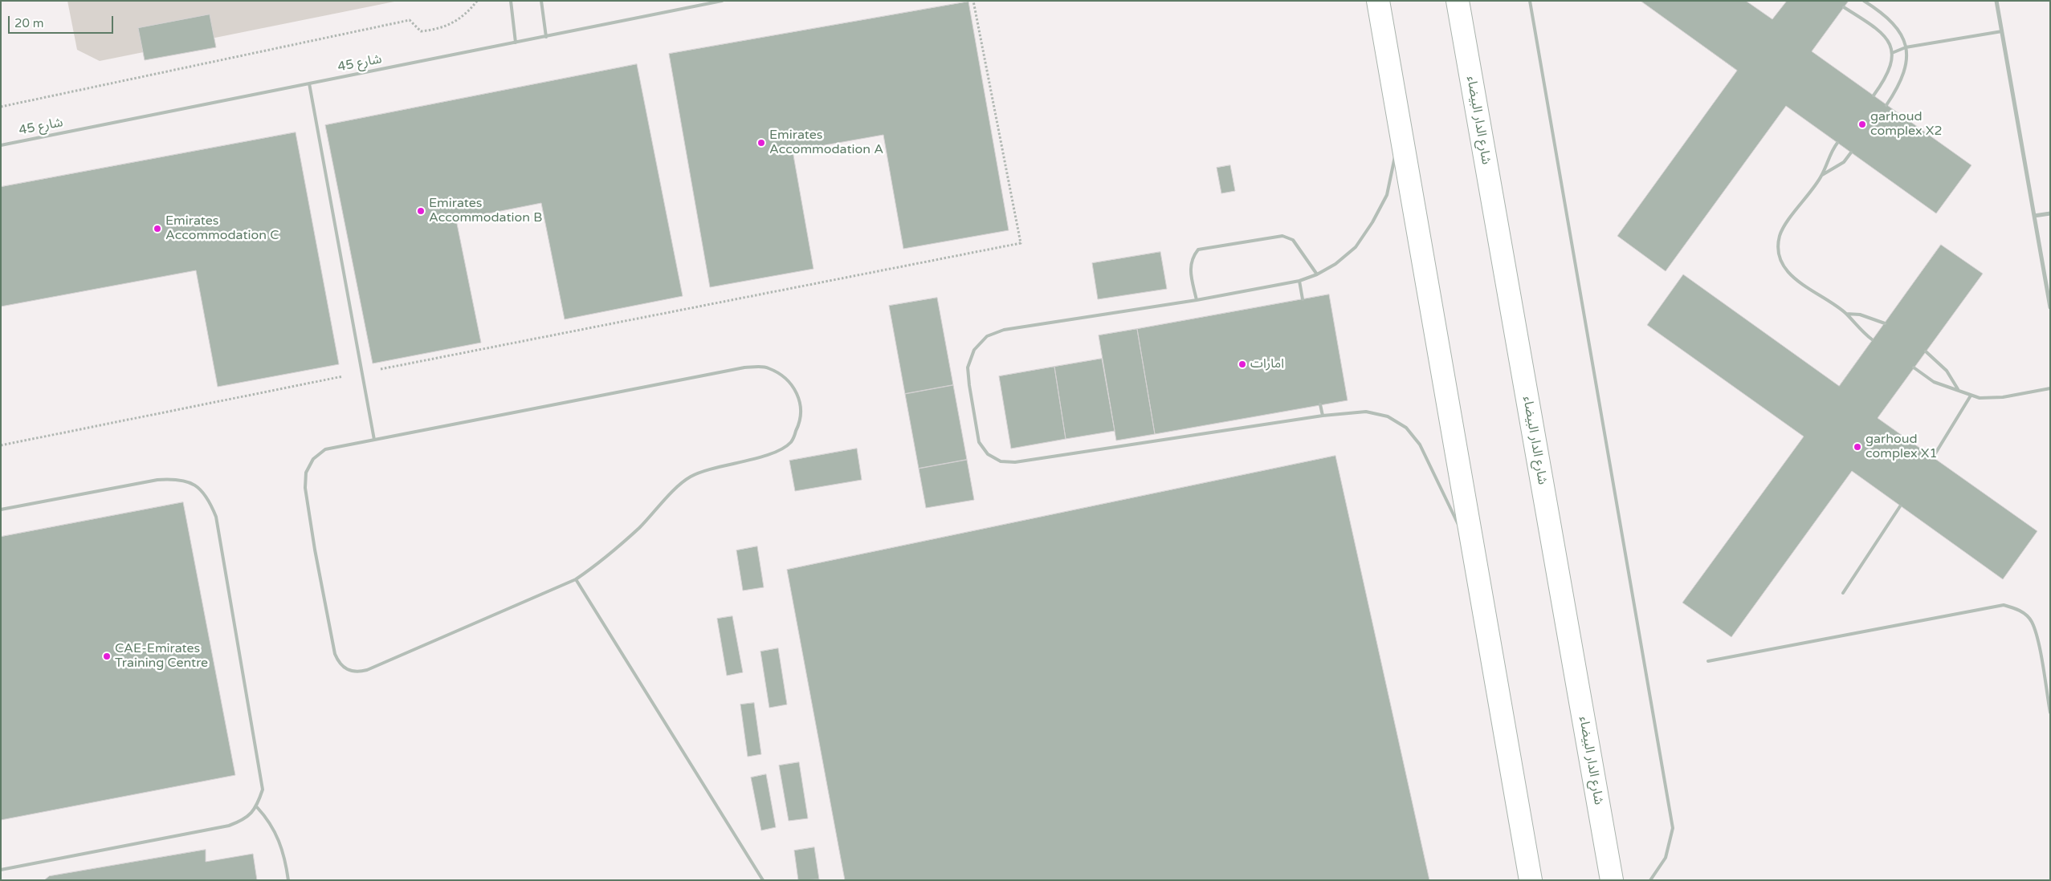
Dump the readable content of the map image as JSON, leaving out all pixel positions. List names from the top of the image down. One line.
{"streets":{"main road":["شارع الدار البيضاء"],"lane":["شارع 45"]},"places":["garhoud complex X2","Emirates Accommodation A","Emirates Accommodation B","Emirates Accommodation C","امارات","garhoud complex X1","CAE-Emirates Training Centre"],"scale_bar":"20 m"}
